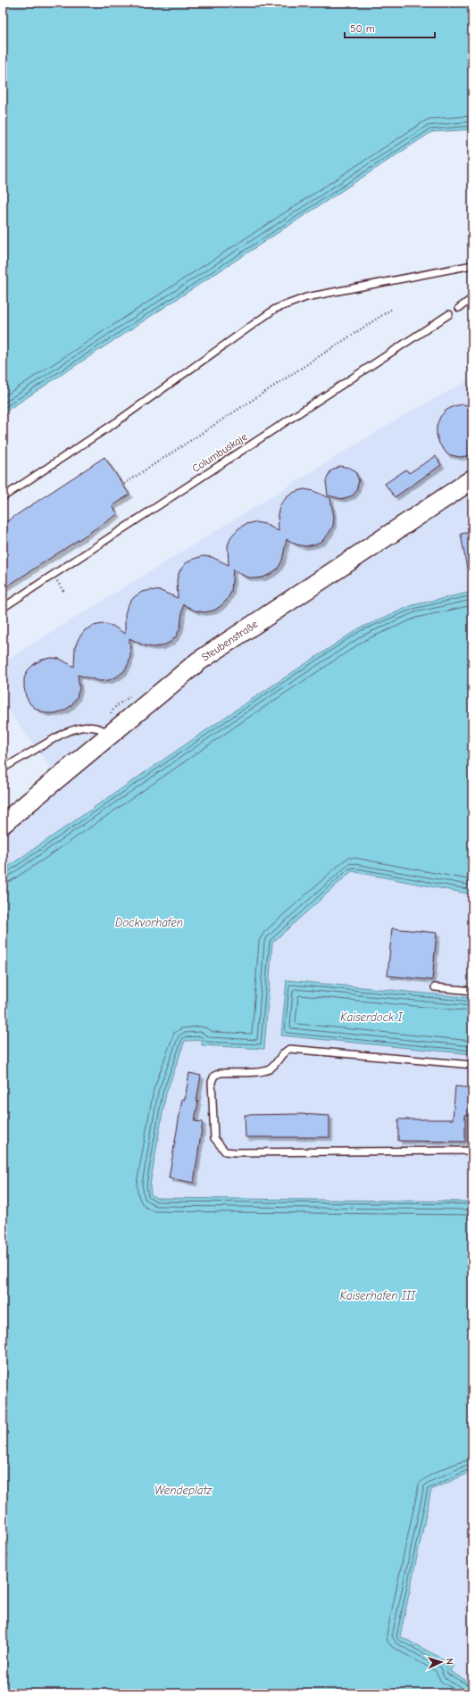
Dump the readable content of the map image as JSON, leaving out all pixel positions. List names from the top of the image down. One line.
{"streets":{"street":["Steubenstraße"],"lane":["Columbuskaje"]},"water":["Dockvorhafen","Kaiserdock I","Kaiserhafen III","Wendeplatz"],"scale_bar":"50 m","north":"right"}
